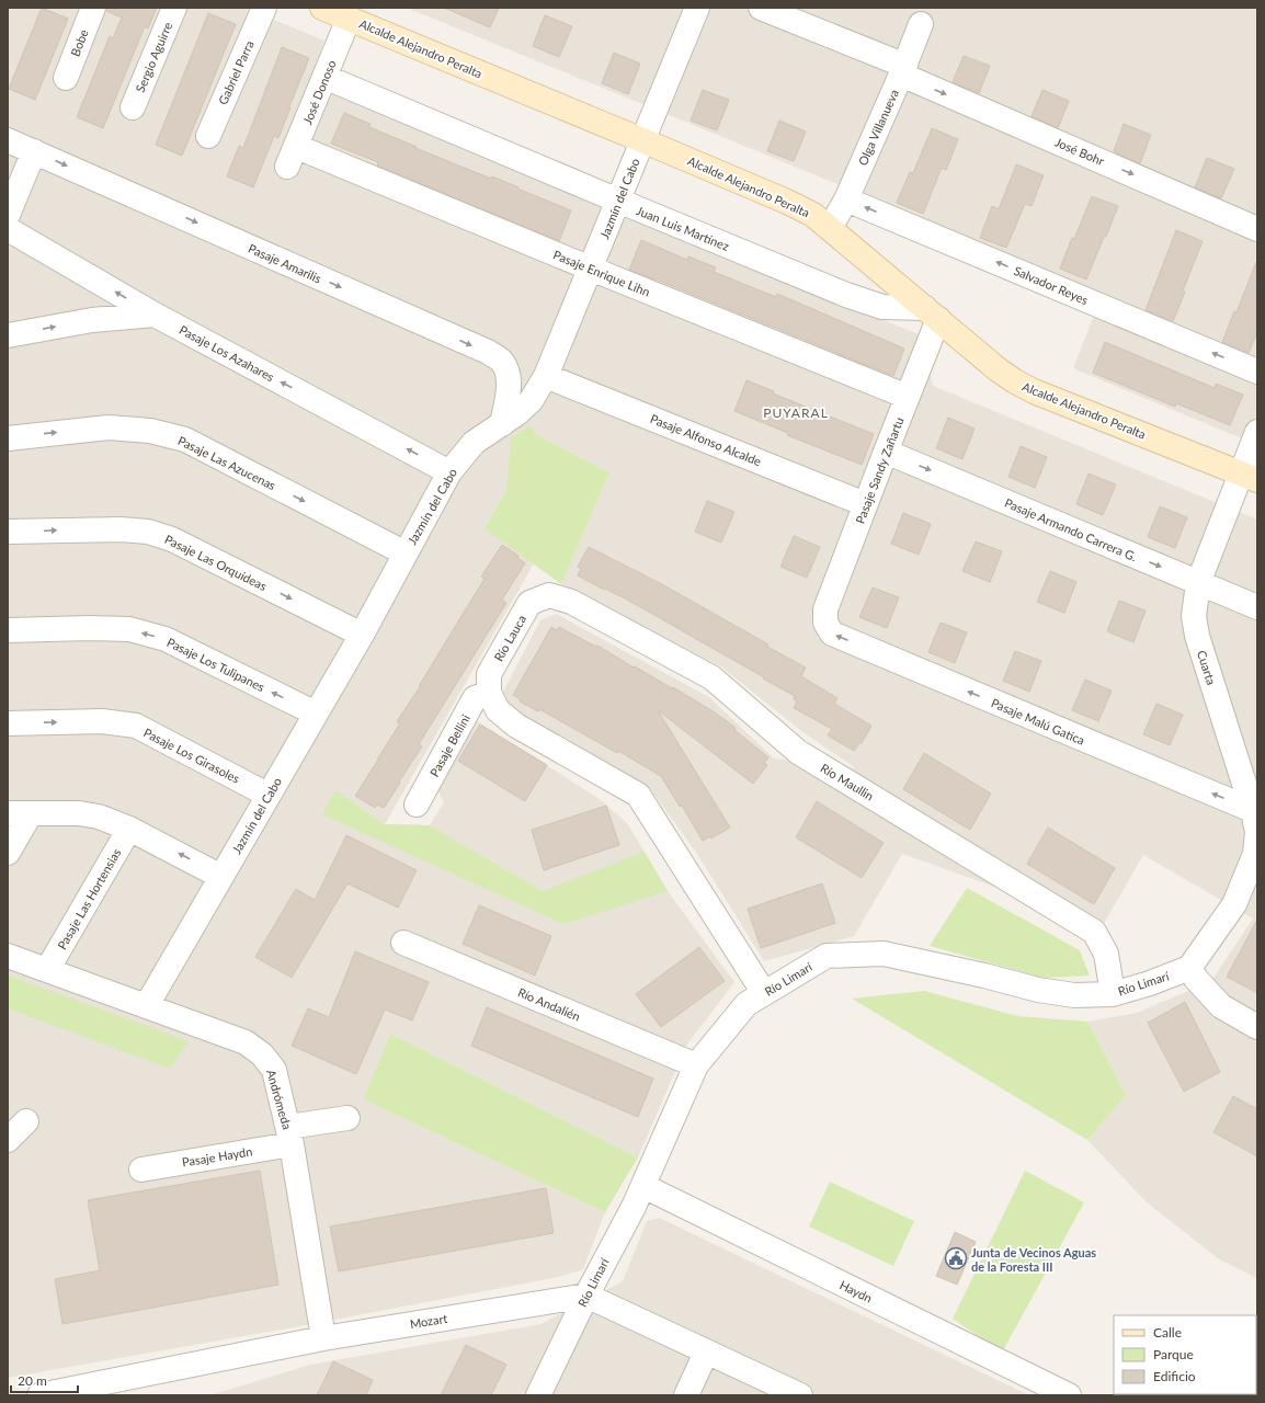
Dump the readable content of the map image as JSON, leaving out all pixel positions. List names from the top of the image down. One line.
{"streets":{"street":["Bobe","Alcalde Alejandro Peralta","Sergio Aguirre","Gabriel Parra","José Donoso","Olga Villanueva","José Bohr","Jazmín del Cabo","Juan Luis Martínez","Pasaje Amarilis","Pasaje Enrique Lihn","Salvador Reyes","Pasaje Los Azahares","Pasaje Alfonso Alcalde","Pasaje Las Azucenas","Pasaje Sandy Zañartu","Pasaje Armando Carrera G.","Pasaje Las Orquídeas","Río Lauca","Pasaje Los Tulipanes","Cuarta","Pasaje Malú Gatica","Pasaje Bellini","Pasaje Los Girasoles","Río Maullin","Pasaje Las Hortensias","Río Limarí","Río Andalién","Andrómeda","Pasaje Haydn","Haydn","Mozart"]},"crossings":[["Alcalde Alejandro Peralta","José Donoso"],["Alcalde Alejandro Peralta","Olga Villanueva"],["Alcalde Alejandro Peralta","Jazmín del Cabo"],["Alcalde Alejandro Peralta","Juan Luis Martínez"],["Alcalde Alejandro Peralta","Pasaje Sandy Zañartu"],["Alcalde Alejandro Peralta","Cuarta"],["José Donoso","Juan Luis Martínez"],["José Donoso","Pasaje Enrique Lihn"],["Olga Villanueva","José Bohr"],["Olga Villanueva","Salvador Reyes"],["Jazmín del Cabo","Juan Luis Martínez"],["Jazmín del Cabo","Pasaje Amarilis"],["Jazmín del Cabo","Pasaje Enrique Lihn"],["Jazmín del Cabo","Pasaje Los Azahares"],["Jazmín del Cabo","Pasaje Alfonso Alcalde"],["Jazmín del Cabo","Pasaje Las Azucenas"],["Jazmín del Cabo","Pasaje Las Orquídeas"],["Jazmín del Cabo","Pasaje Los Tulipanes"],["Jazmín del Cabo","Pasaje Los Girasoles"],["Jazmín del Cabo","Andrómeda"],["Juan Luis Martínez","Pasaje Sandy Zañartu"],["Pasaje Enrique Lihn","Pasaje Sandy Zañartu"],["Pasaje Alfonso Alcalde","Pasaje Sandy Zañartu"],["Pasaje Sandy Zañartu","Pasaje Armando Carrera G."],["Pasaje Sandy Zañartu","Pasaje Malú Gatica"],["Pasaje Armando Carrera G.","Cuarta"],["Río Lauca","Pasaje Bellini"],["Río Lauca","Río Maullin"],["Cuarta","Pasaje Malú Gatica"],["Cuarta","Río Limarí"],["Río Maullin","Río Limarí"],["Pasaje Las Hortensias","Andrómeda"],["Río Limarí","Río Andalién"],["Río Limarí","Haydn"],["Río Limarí","Mozart"],["Andrómeda","Pasaje Haydn"],["Andrómeda","Mozart"]],"one_way":["José Bohr","Pasaje Amarilis","Salvador Reyes","Pasaje Los Azahares","Pasaje Armando Carrera G.","Pasaje Malú Gatica"],"districts":["PUYARAL"],"places":{"public building":["Junta de Vecinos Aguas de la Foresta III"]},"legend":["Calle","Parque","Edificio"],"scale_bar":"20 m"}
